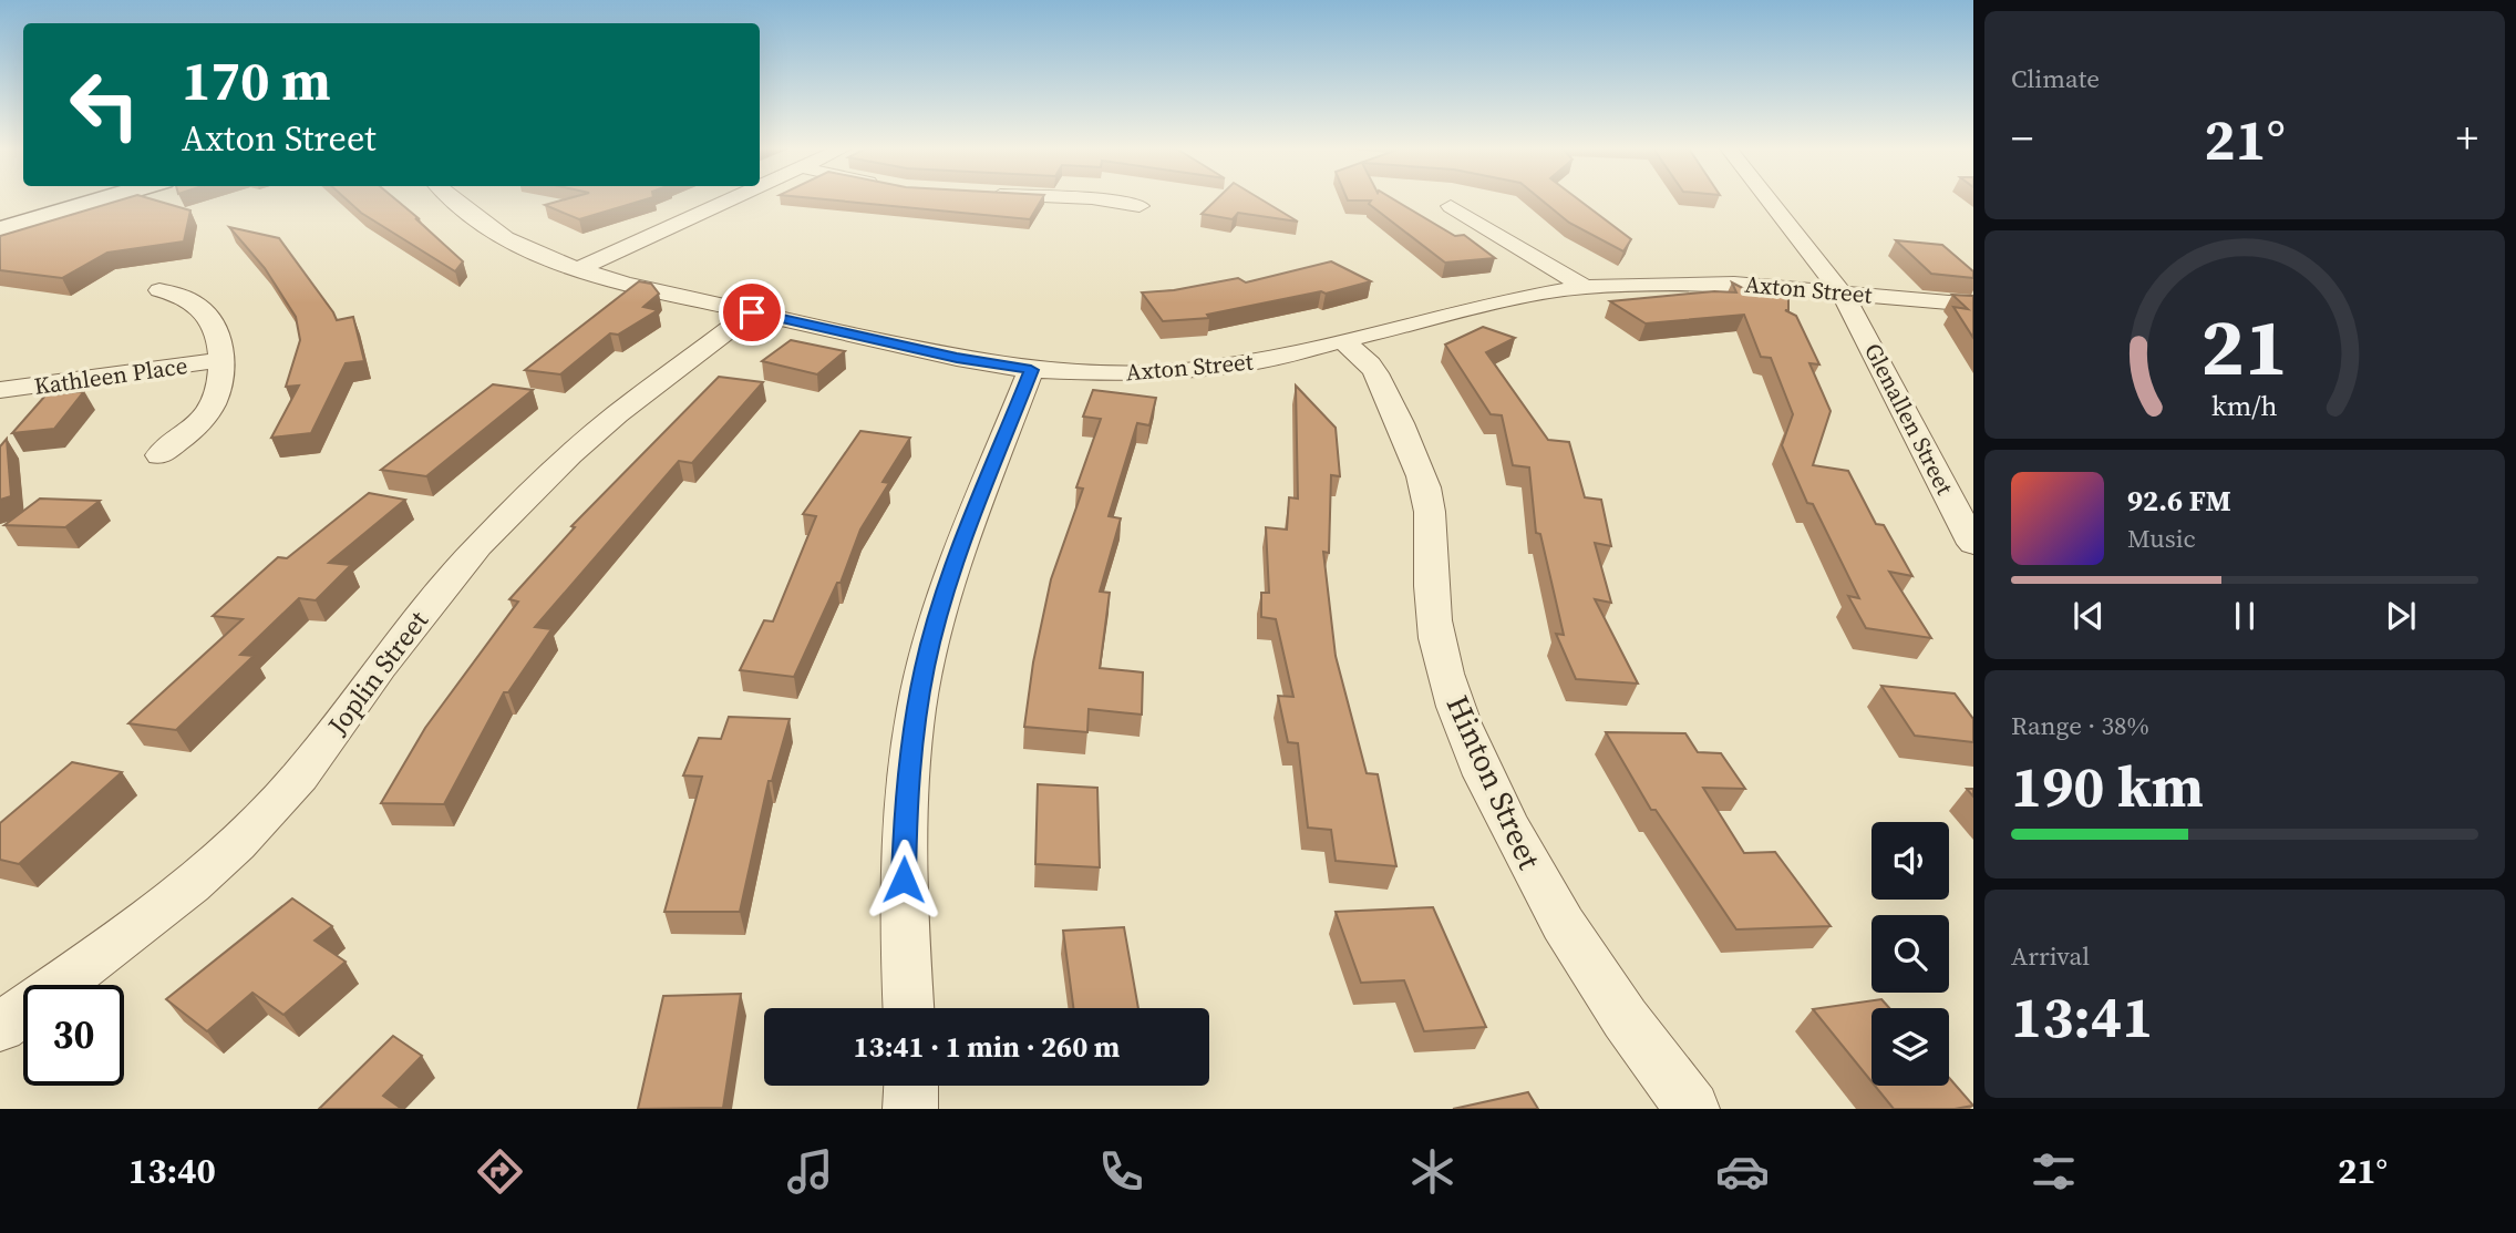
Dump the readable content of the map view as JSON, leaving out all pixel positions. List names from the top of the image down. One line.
{"streets":{"street":["Axton Street","Kathleen Place","Glenallen Street","Joplin Street","Hinton Street"]},"crossings":[["Axton Street","Glenallen Street"],["Axton Street","Joplin Street"],["Axton Street","Hinton Street"]],"page":{"tile":["Climate",["Range · 38%","190 km"],["Arrival","13:41"]],"turn":["170 m","Axton Street"],"heat":["−","21°","+"],"song":["92.6 FM","Music"],"limit":"30","trip":"13:41 · 1 min · 260 m","tabs":["13:40","21°"],"gauge":["21","km/h"]}}
